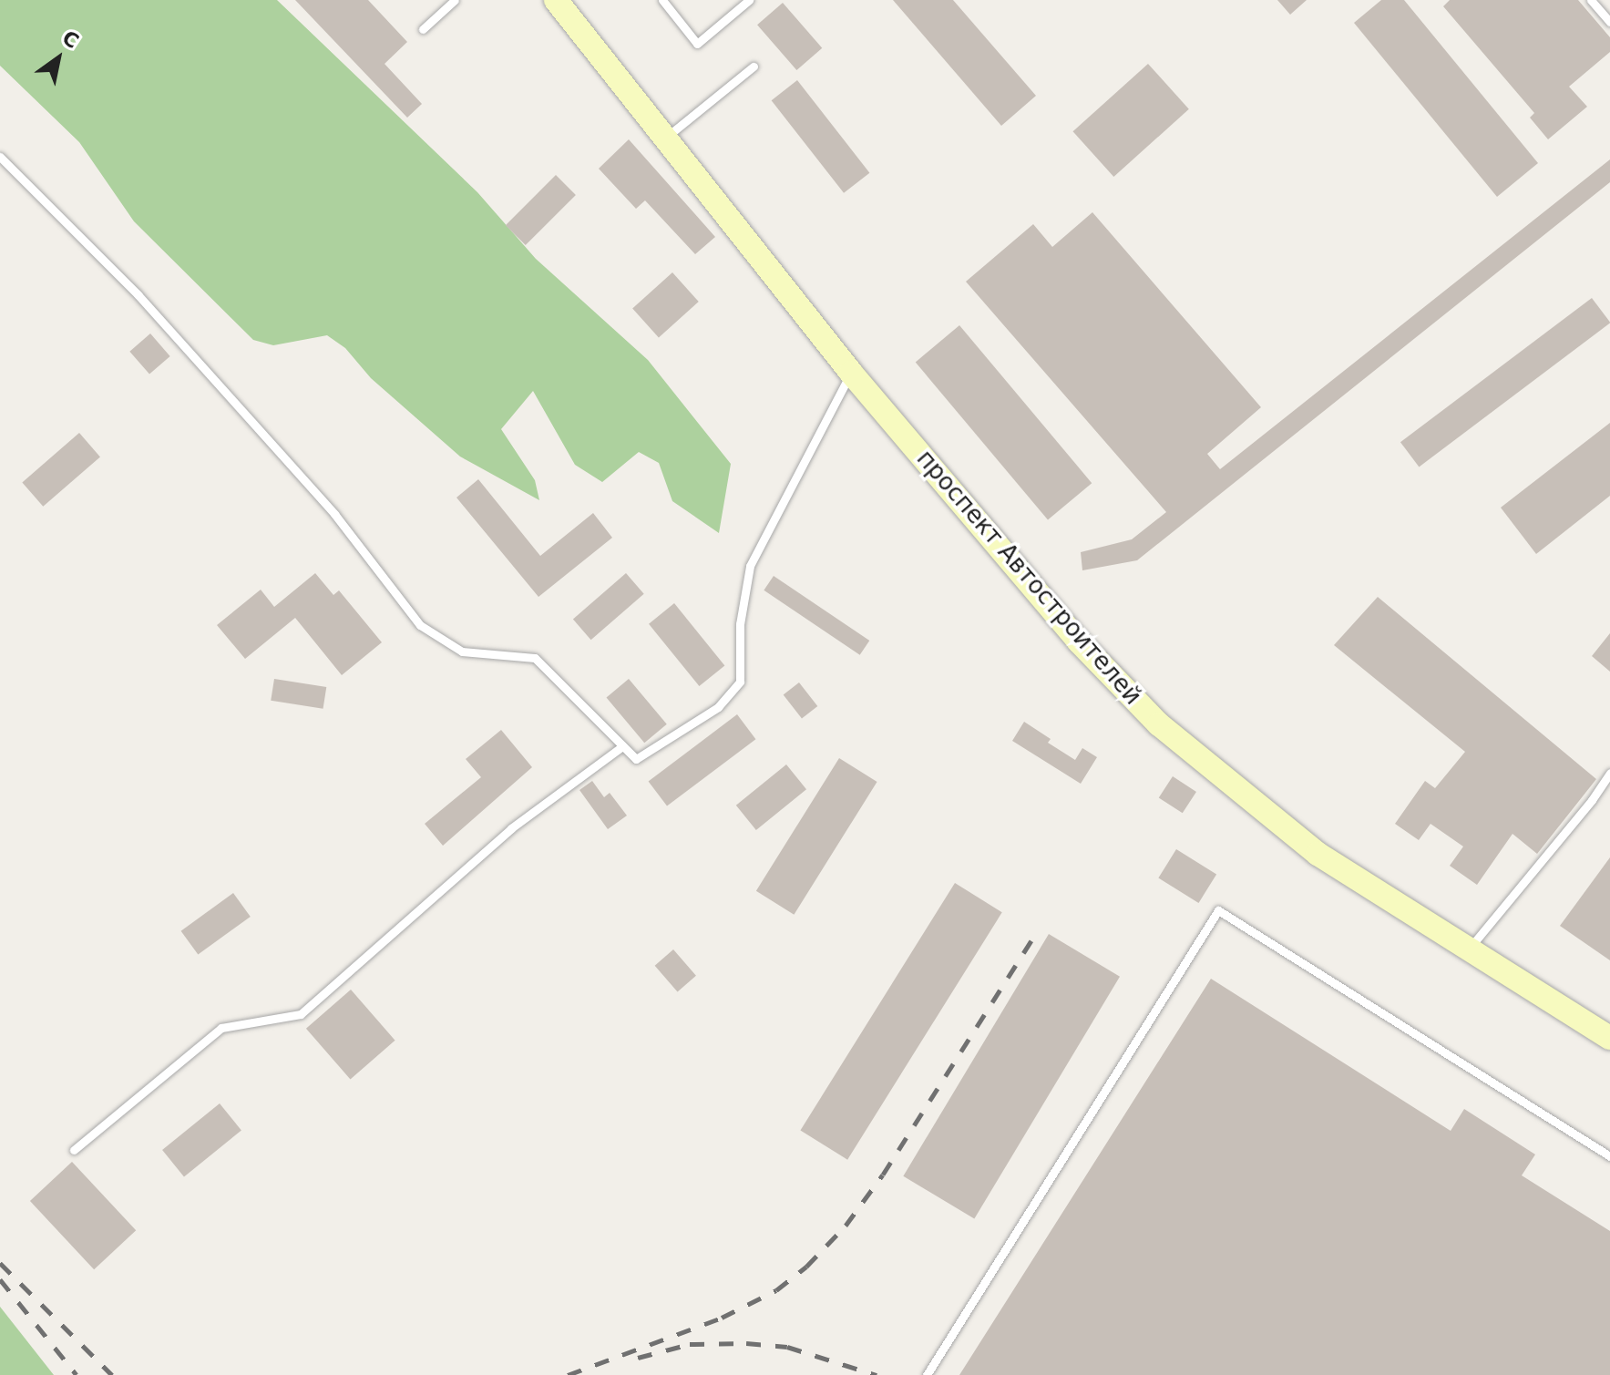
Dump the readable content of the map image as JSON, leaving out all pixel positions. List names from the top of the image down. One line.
{"streets":{"main road":["проспект Автостроителей"]},"north":"top right"}
